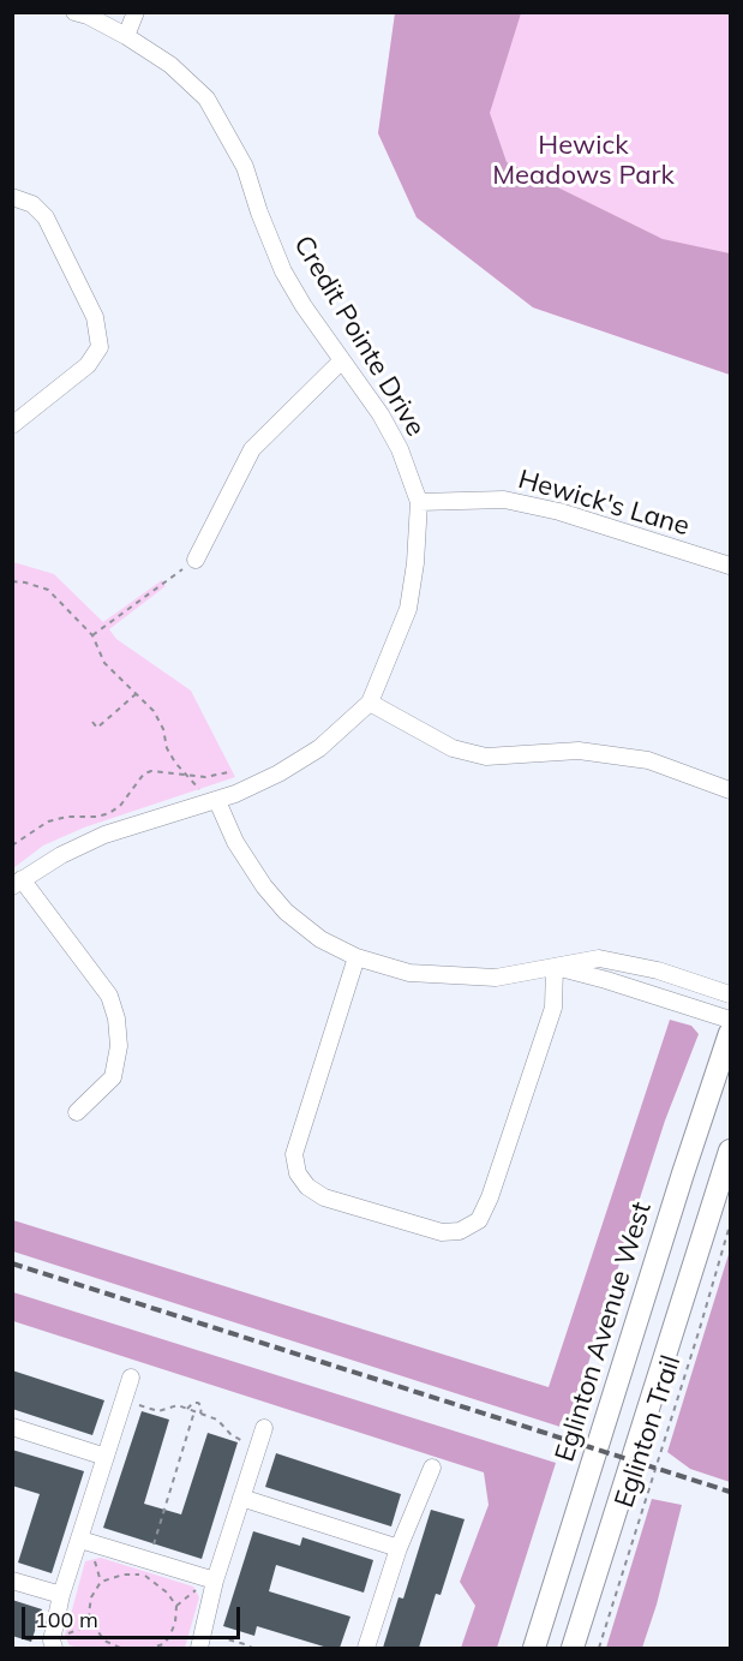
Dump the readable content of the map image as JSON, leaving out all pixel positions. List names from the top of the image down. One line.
{"streets":{"main road":["Eglinton Avenue West"],"street":["Credit Pointe Drive","Hewick's Lane"],"path":["Eglinton Trail"]},"crossings":[["Credit Pointe Drive","Hewick's Lane"]],"parks":["Hewick Meadows Park"],"scale_bar":"100 m"}
